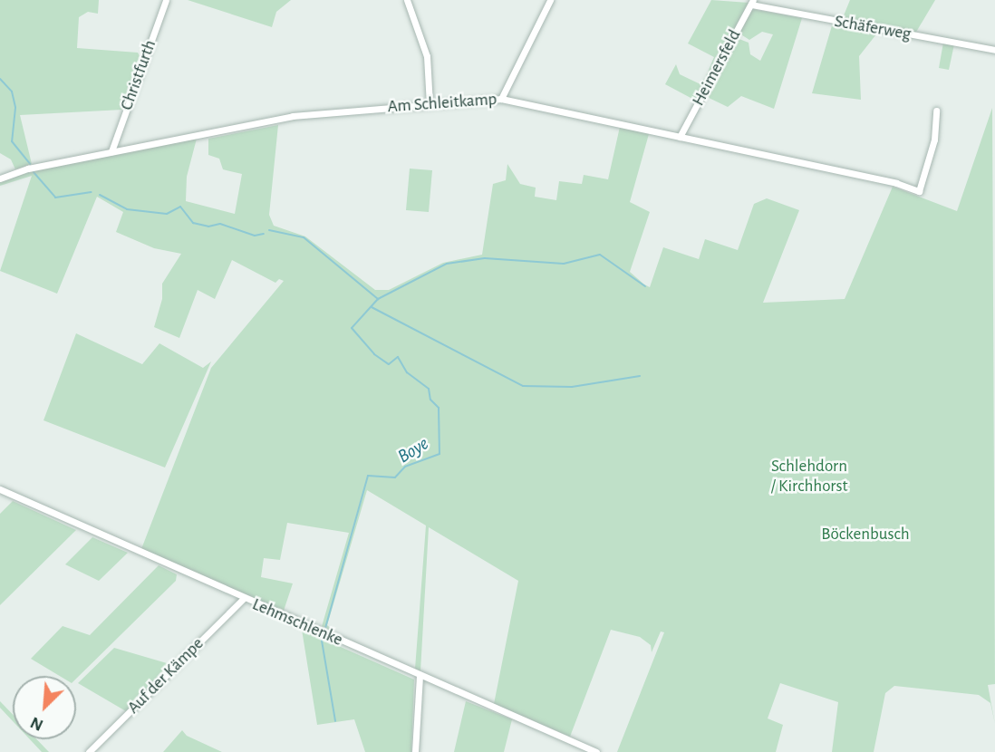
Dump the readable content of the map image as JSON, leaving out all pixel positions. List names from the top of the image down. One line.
{"streets":{"street":["Schäferweg","Heimersfeld","Christfurth","Am Schleitkamp","Lehmschlenke","Auf der Kämpe"]},"crossings":[["Schäferweg","Heimersfeld"],["Heimersfeld","Am Schleitkamp"],["Christfurth","Am Schleitkamp"],["Lehmschlenke","Auf der Kämpe"]],"water":["Boye"],"parks":["Schlehdorn / Kirchhorst","Böckenbusch"],"north":"bottom left"}
